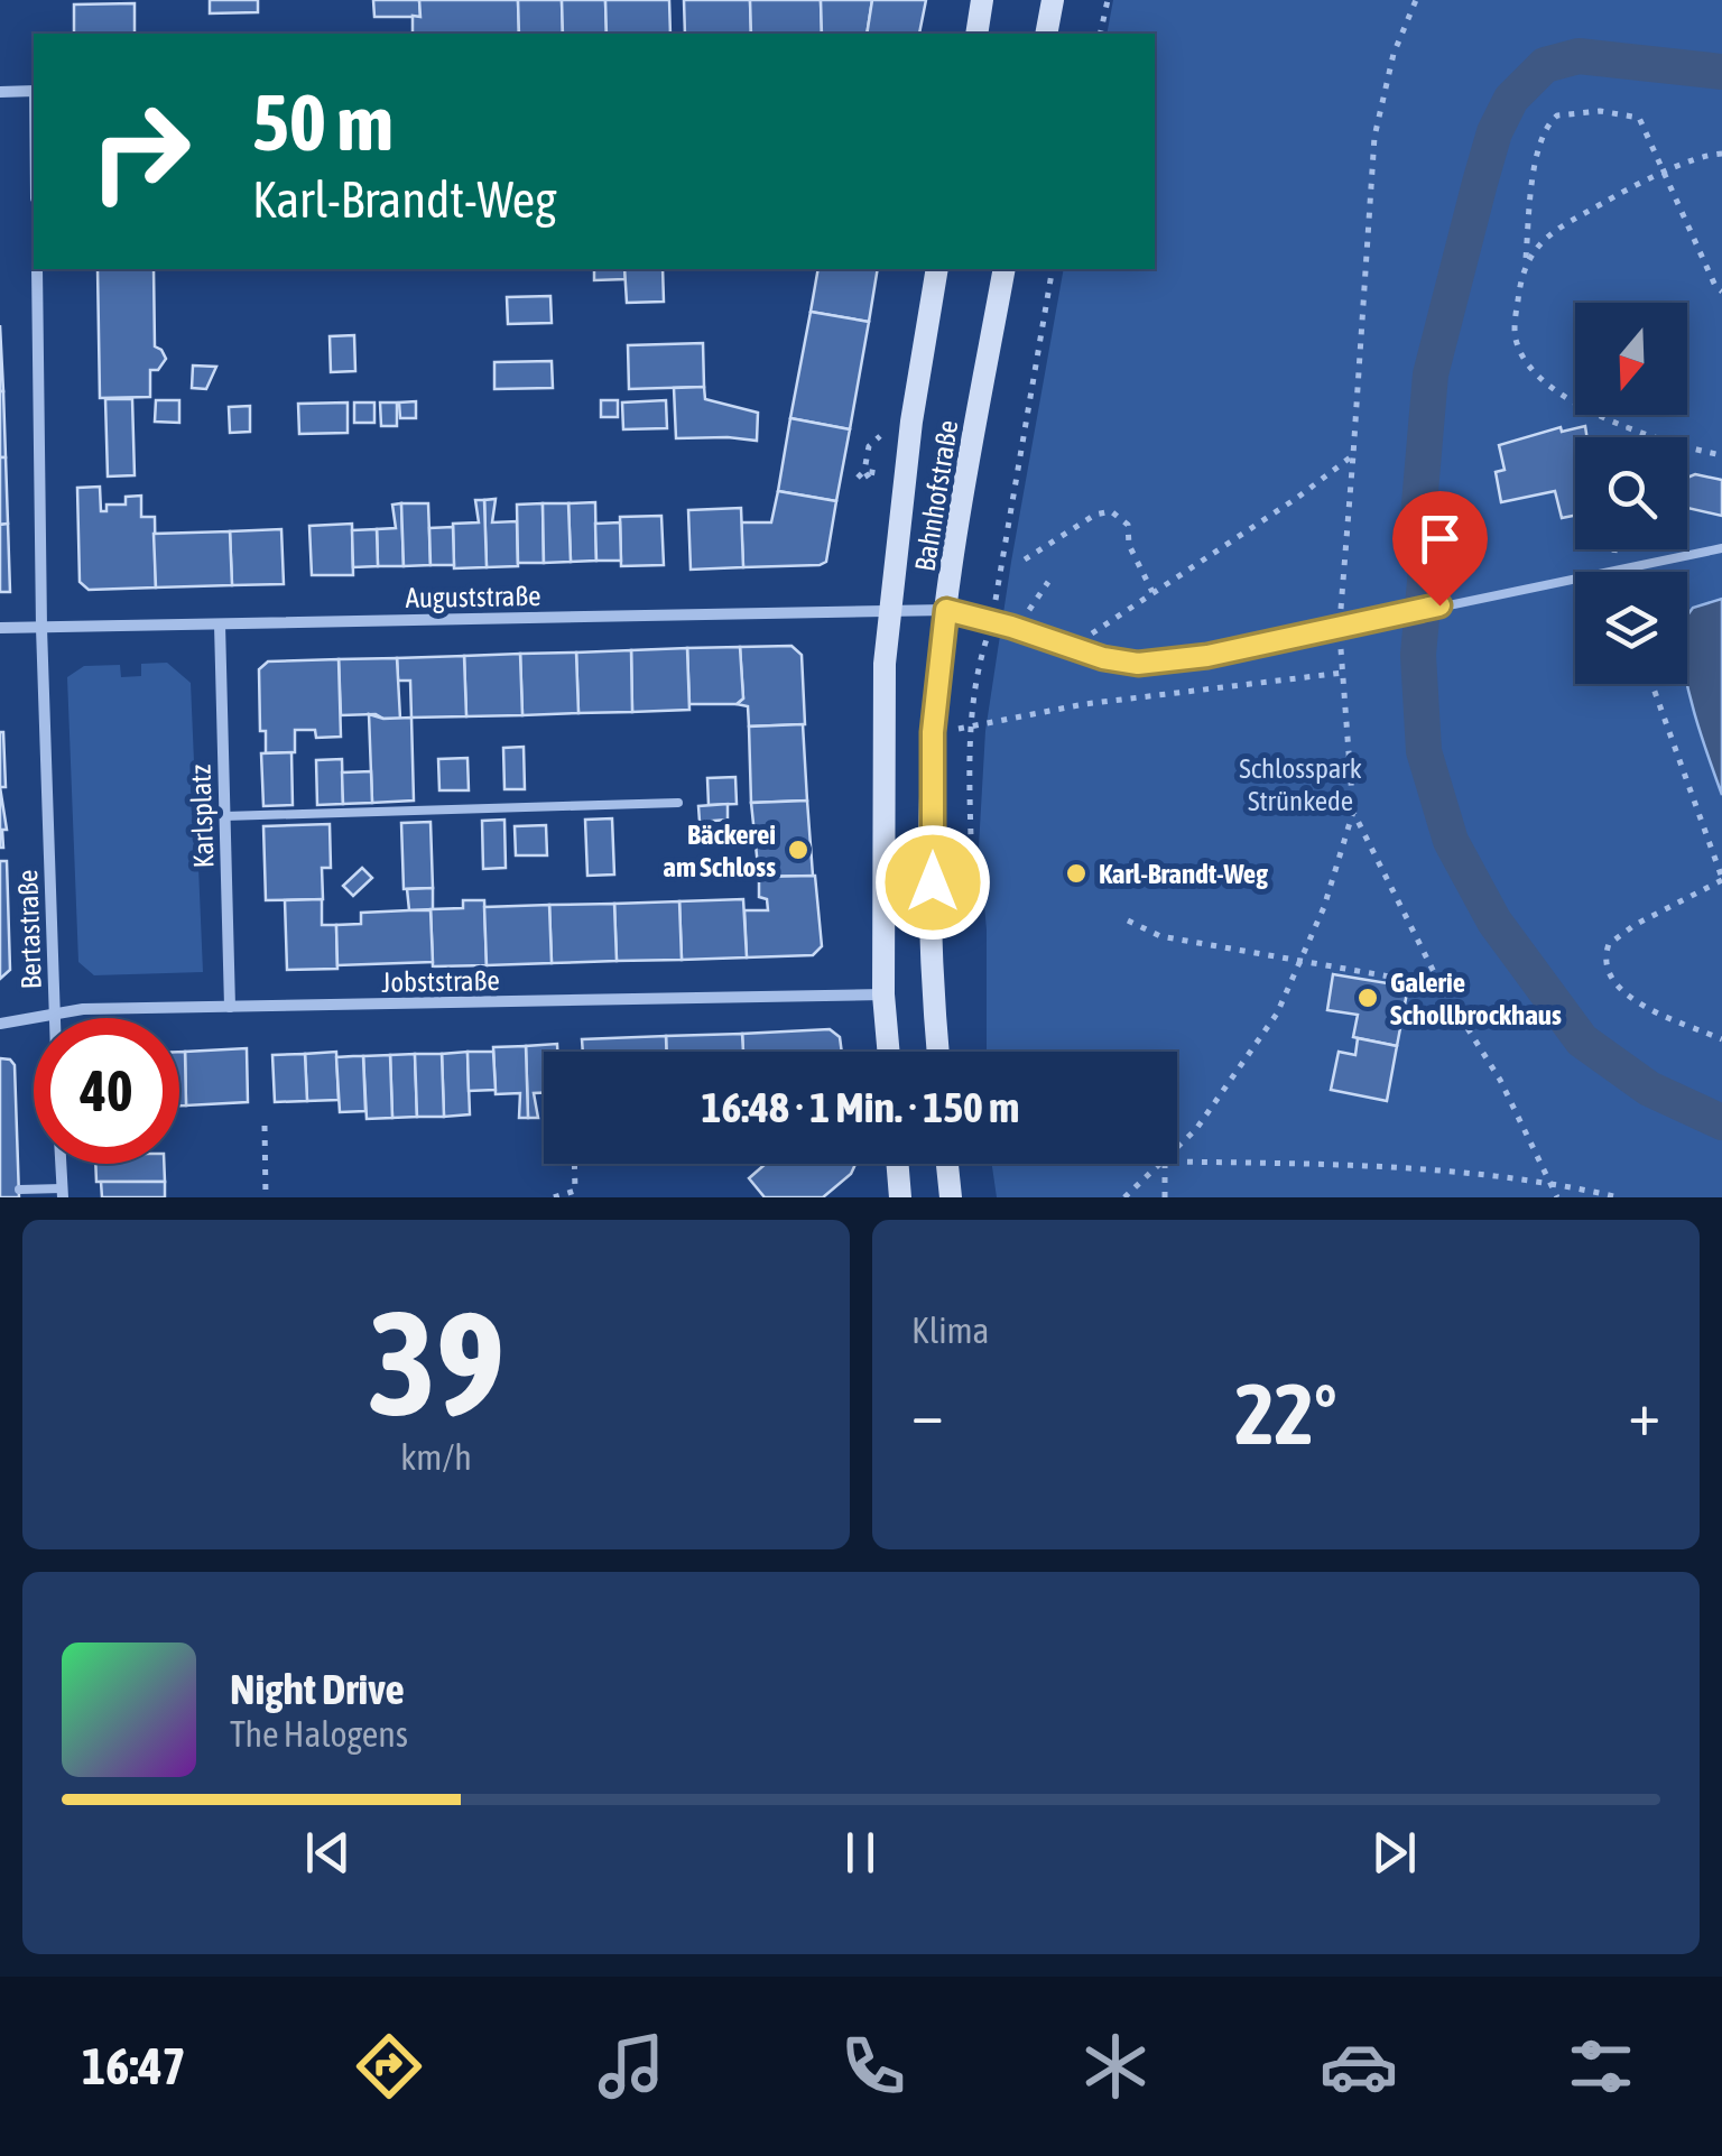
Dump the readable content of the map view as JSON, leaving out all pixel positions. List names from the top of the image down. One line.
{"streets":{"street":["Bahnhofstraße","Auguststraße","Karlsplatz","Bertastraße","Jobststraße"]},"crossings":[["Bahnhofstraße","Auguststraße"],["Bahnhofstraße","Jobststraße"],["Auguststraße","Karlsplatz"],["Auguststraße","Bertastraße"],["Karlsplatz","Jobststraße"],["Bertastraße","Jobststraße"]],"parks":["Schlosspark Strünkede"],"places":["Bäckerei am Schloss","Karl-Brandt-Weg","Galerie Schollbrockhaus"],"north":"bottom","page":{"turn":["50 m","Karl-Brandt-Weg"],"limit":"40","trip":"16:48 · 1 Min. · 150 m","tile":[["39","km/h"],"Klima"],"heat":["−","22°","+"],"song":["Night Drive","The Halogens"],"tabs":"16:47"}}
